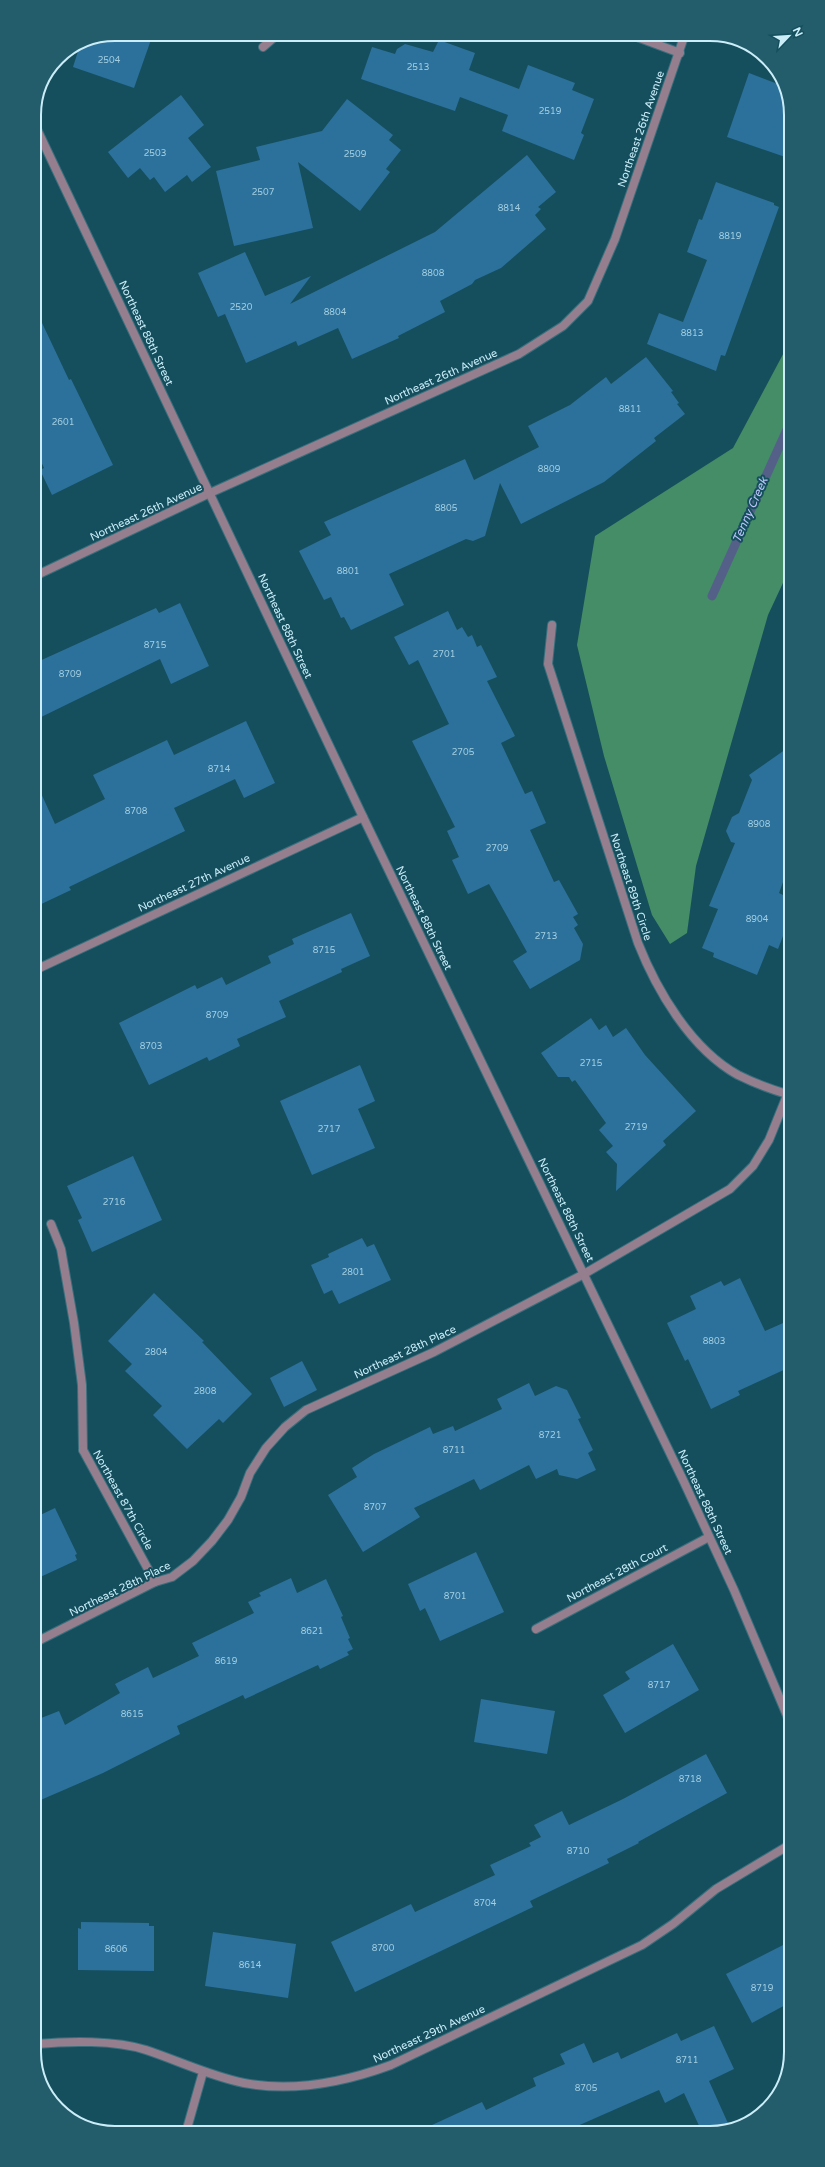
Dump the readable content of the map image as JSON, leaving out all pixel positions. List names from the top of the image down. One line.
{"streets":{"street":["Northeast 26th Avenue","Northeast 88th Street","Northeast 27th Avenue","Northeast 89th Circle","Northeast 28th Place","Northeast 87th Circle","Northeast 28th Court","Northeast 29th Avenue"]},"crossings":[["Northeast 26th Avenue","Northeast 88th Street"],["Northeast 88th Street","Northeast 27th Avenue"],["Northeast 88th Street","Northeast 28th Place"],["Northeast 88th Street","Northeast 28th Court"],["Northeast 28th Place","Northeast 87th Circle"]],"water":["Tenny Creek"],"house_numbers":["2504","2513","2519","2503","2509","2507","8814","8819","8808","2520","8804","8813","8811","2601","8809","8805","8801","8715","2701","8709","2705","8714","8708","8908","2709","8904","2713","8715","8709","8703","2715","2719","2717","2716","2801","8803","2804","2808","8721","8711","8707","8701","8621","8619","8717","8615","8718","8710","8704","8700","8606","8614","8719","8711","8705"],"north":"top right"}
